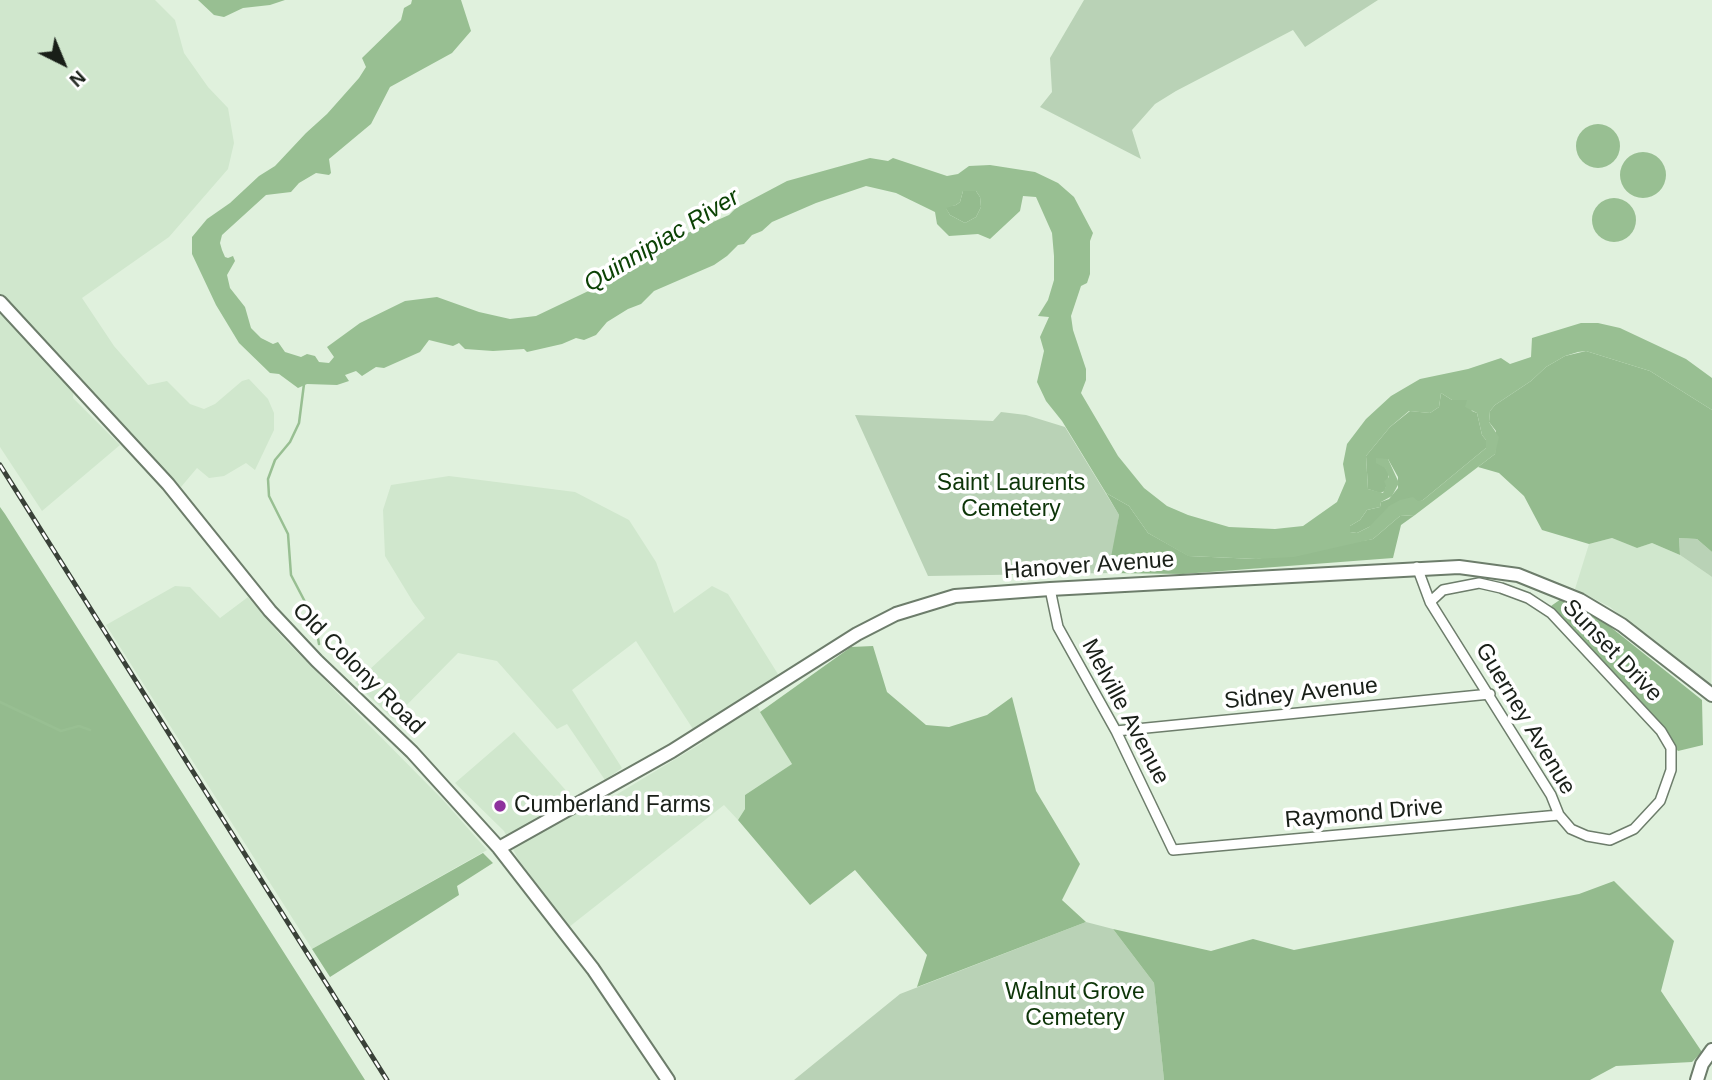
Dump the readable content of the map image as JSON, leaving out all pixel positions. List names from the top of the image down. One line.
{"streets":{"main road":["Hanover Avenue","Old Colony Road"],"street":["Sunset Drive","Sidney Avenue","Melville Avenue","Guerney Avenue","Raymond Drive"]},"crossings":[["Hanover Avenue","Old Colony Road"],["Hanover Avenue","Melville Avenue"],["Hanover Avenue","Guerney Avenue"],["Sunset Drive","Guerney Avenue"],["Sidney Avenue","Melville Avenue"],["Sidney Avenue","Guerney Avenue"],["Melville Avenue","Raymond Drive"],["Guerney Avenue","Raymond Drive"]],"water":["Quinnipiac River"],"parks":["Saint Laurents Cemetery","Walnut Grove Cemetery"],"places":["Cumberland Farms"],"north":"bottom right"}
